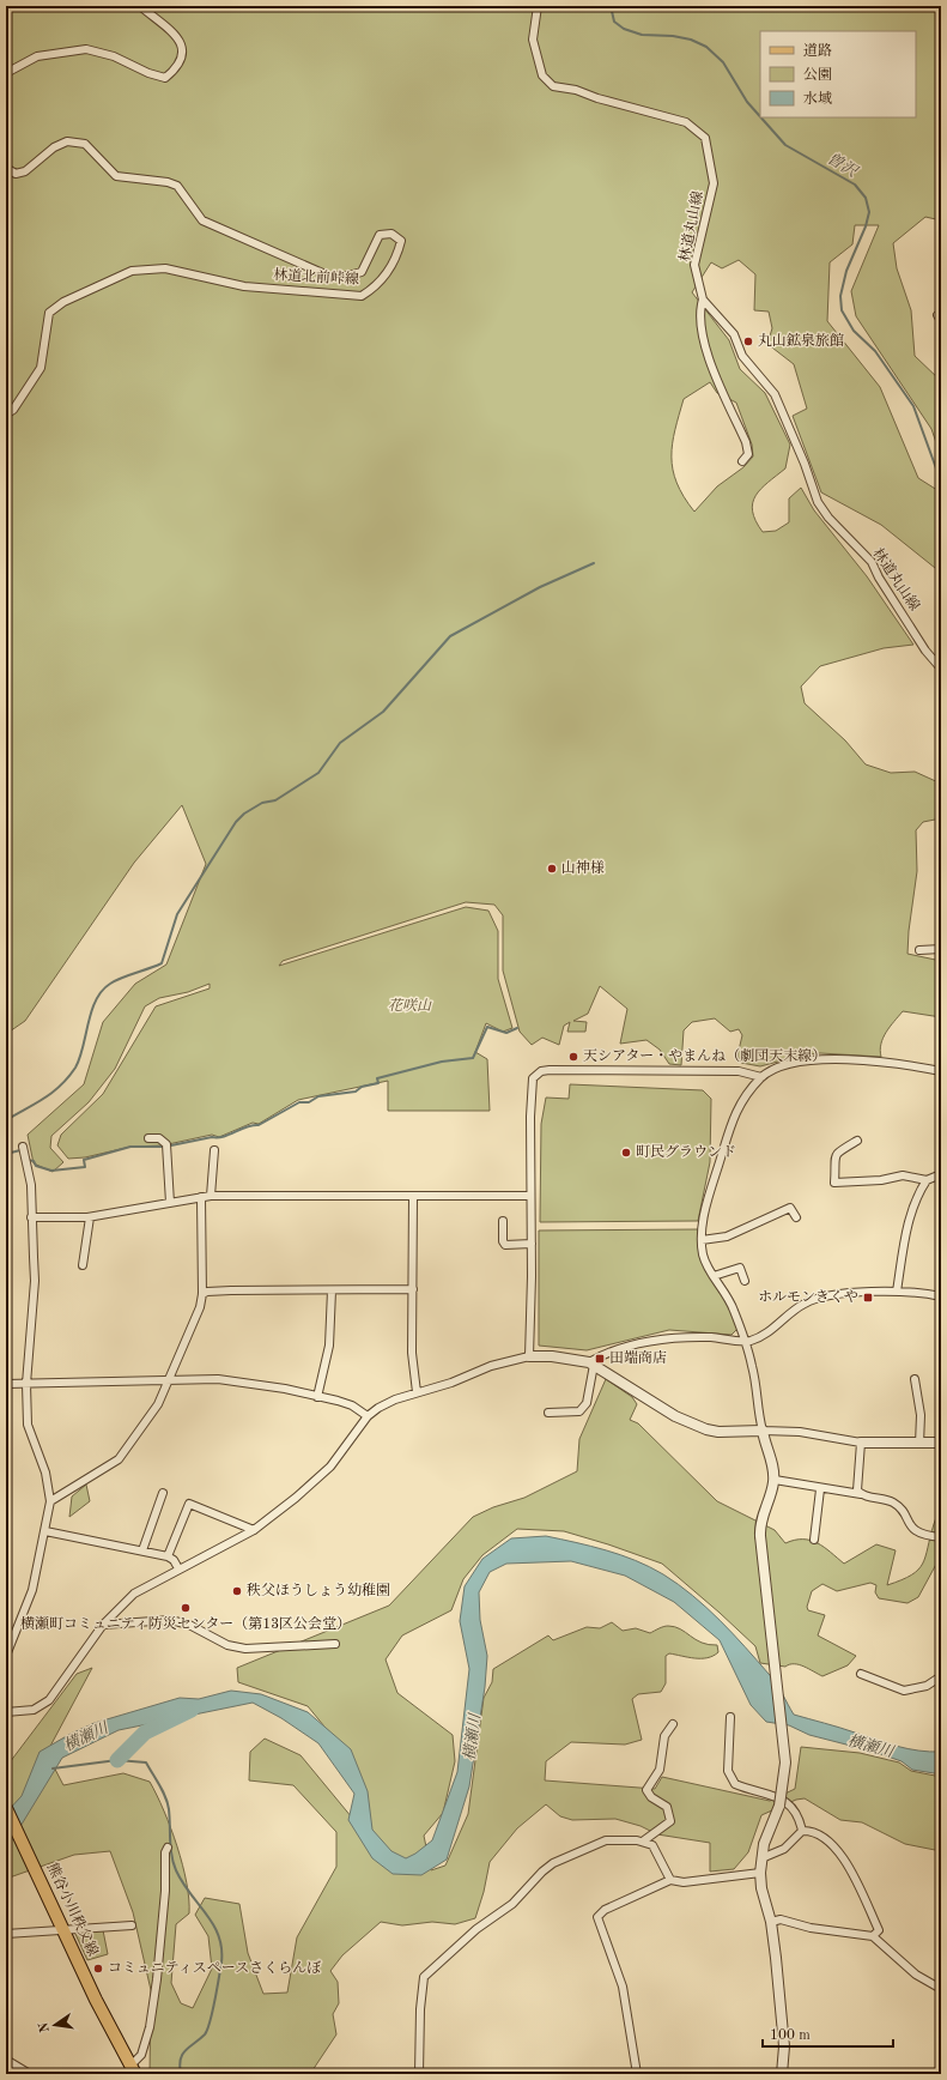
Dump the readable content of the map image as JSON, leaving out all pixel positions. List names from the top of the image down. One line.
{"streets":{"main road":["熊谷小川秩父線"],"street":["林道丸山線","林道北前峠線"]},"water":["曽沢","横瀬川"],"parks":["花咲山"],"places":{"other":["丸山鉱泉旅館","山神様","天シアター・やまんね（劇団天末線）","町民グラウンド","秩父ほうしょう幼稚園","横瀬町コミュニティ防災センター（第13区公会堂）","コミュニティスペースさくらんぼ"],"transit":["ホルモンきくや","田端商店"]},"legend":["道路","公園","水域"],"scale_bar":"100 m","north":"left"}
